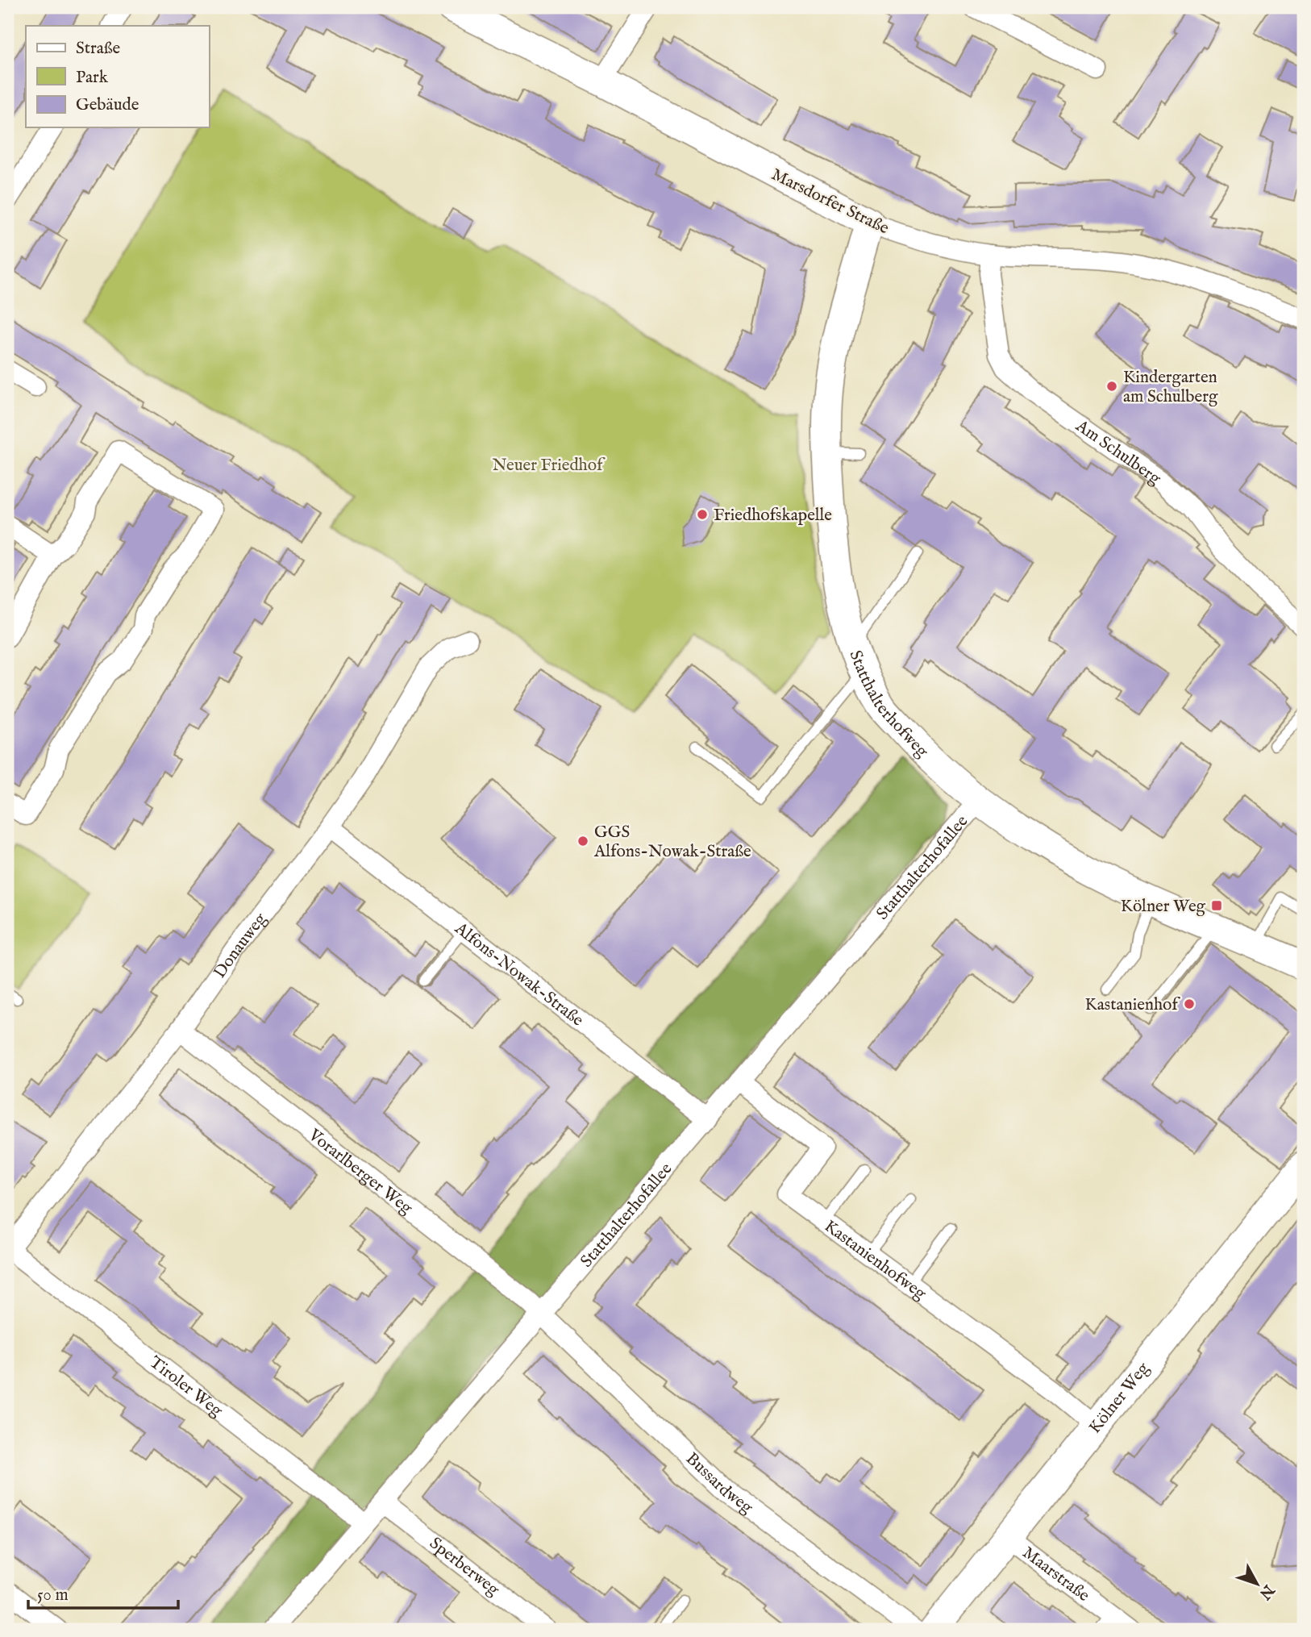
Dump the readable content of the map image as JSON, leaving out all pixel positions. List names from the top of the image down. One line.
{"streets":{"street":["Marsdorfer Straße","Am Schulberg","Statthalterhofweg","Statthalterhofallee","Donauweg","Alfons-Nowak-Straße","Vorarlberger Weg","Kastanienhofweg","Tiroler Weg","Kölner Weg","Bussardweg","Sperberweg","Maarstraße"]},"crossings":[["Marsdorfer Straße","Am Schulberg"],["Marsdorfer Straße","Statthalterhofweg"],["Statthalterhofweg","Statthalterhofallee"],["Statthalterhofallee","Alfons-Nowak-Straße"],["Statthalterhofallee","Vorarlberger Weg"],["Statthalterhofallee","Kastanienhofweg"],["Statthalterhofallee","Tiroler Weg"],["Statthalterhofallee","Bussardweg"],["Statthalterhofallee","Sperberweg"],["Donauweg","Alfons-Nowak-Straße"],["Donauweg","Vorarlberger Weg"],["Donauweg","Tiroler Weg"],["Vorarlberger Weg","Bussardweg"],["Kastanienhofweg","Kölner Weg"],["Kölner Weg","Maarstraße"]],"parks":["Neuer Friedhof"],"places":{"other":["Kindergarten am Schulberg","Friedhofskapelle","GGS Alfons-Nowak-Straße","Kastanienhof"],"transit":["Kölner Weg"]},"legend":["Straße","Park","Gebäude"],"scale_bar":"50 m","north":"bottom right"}
